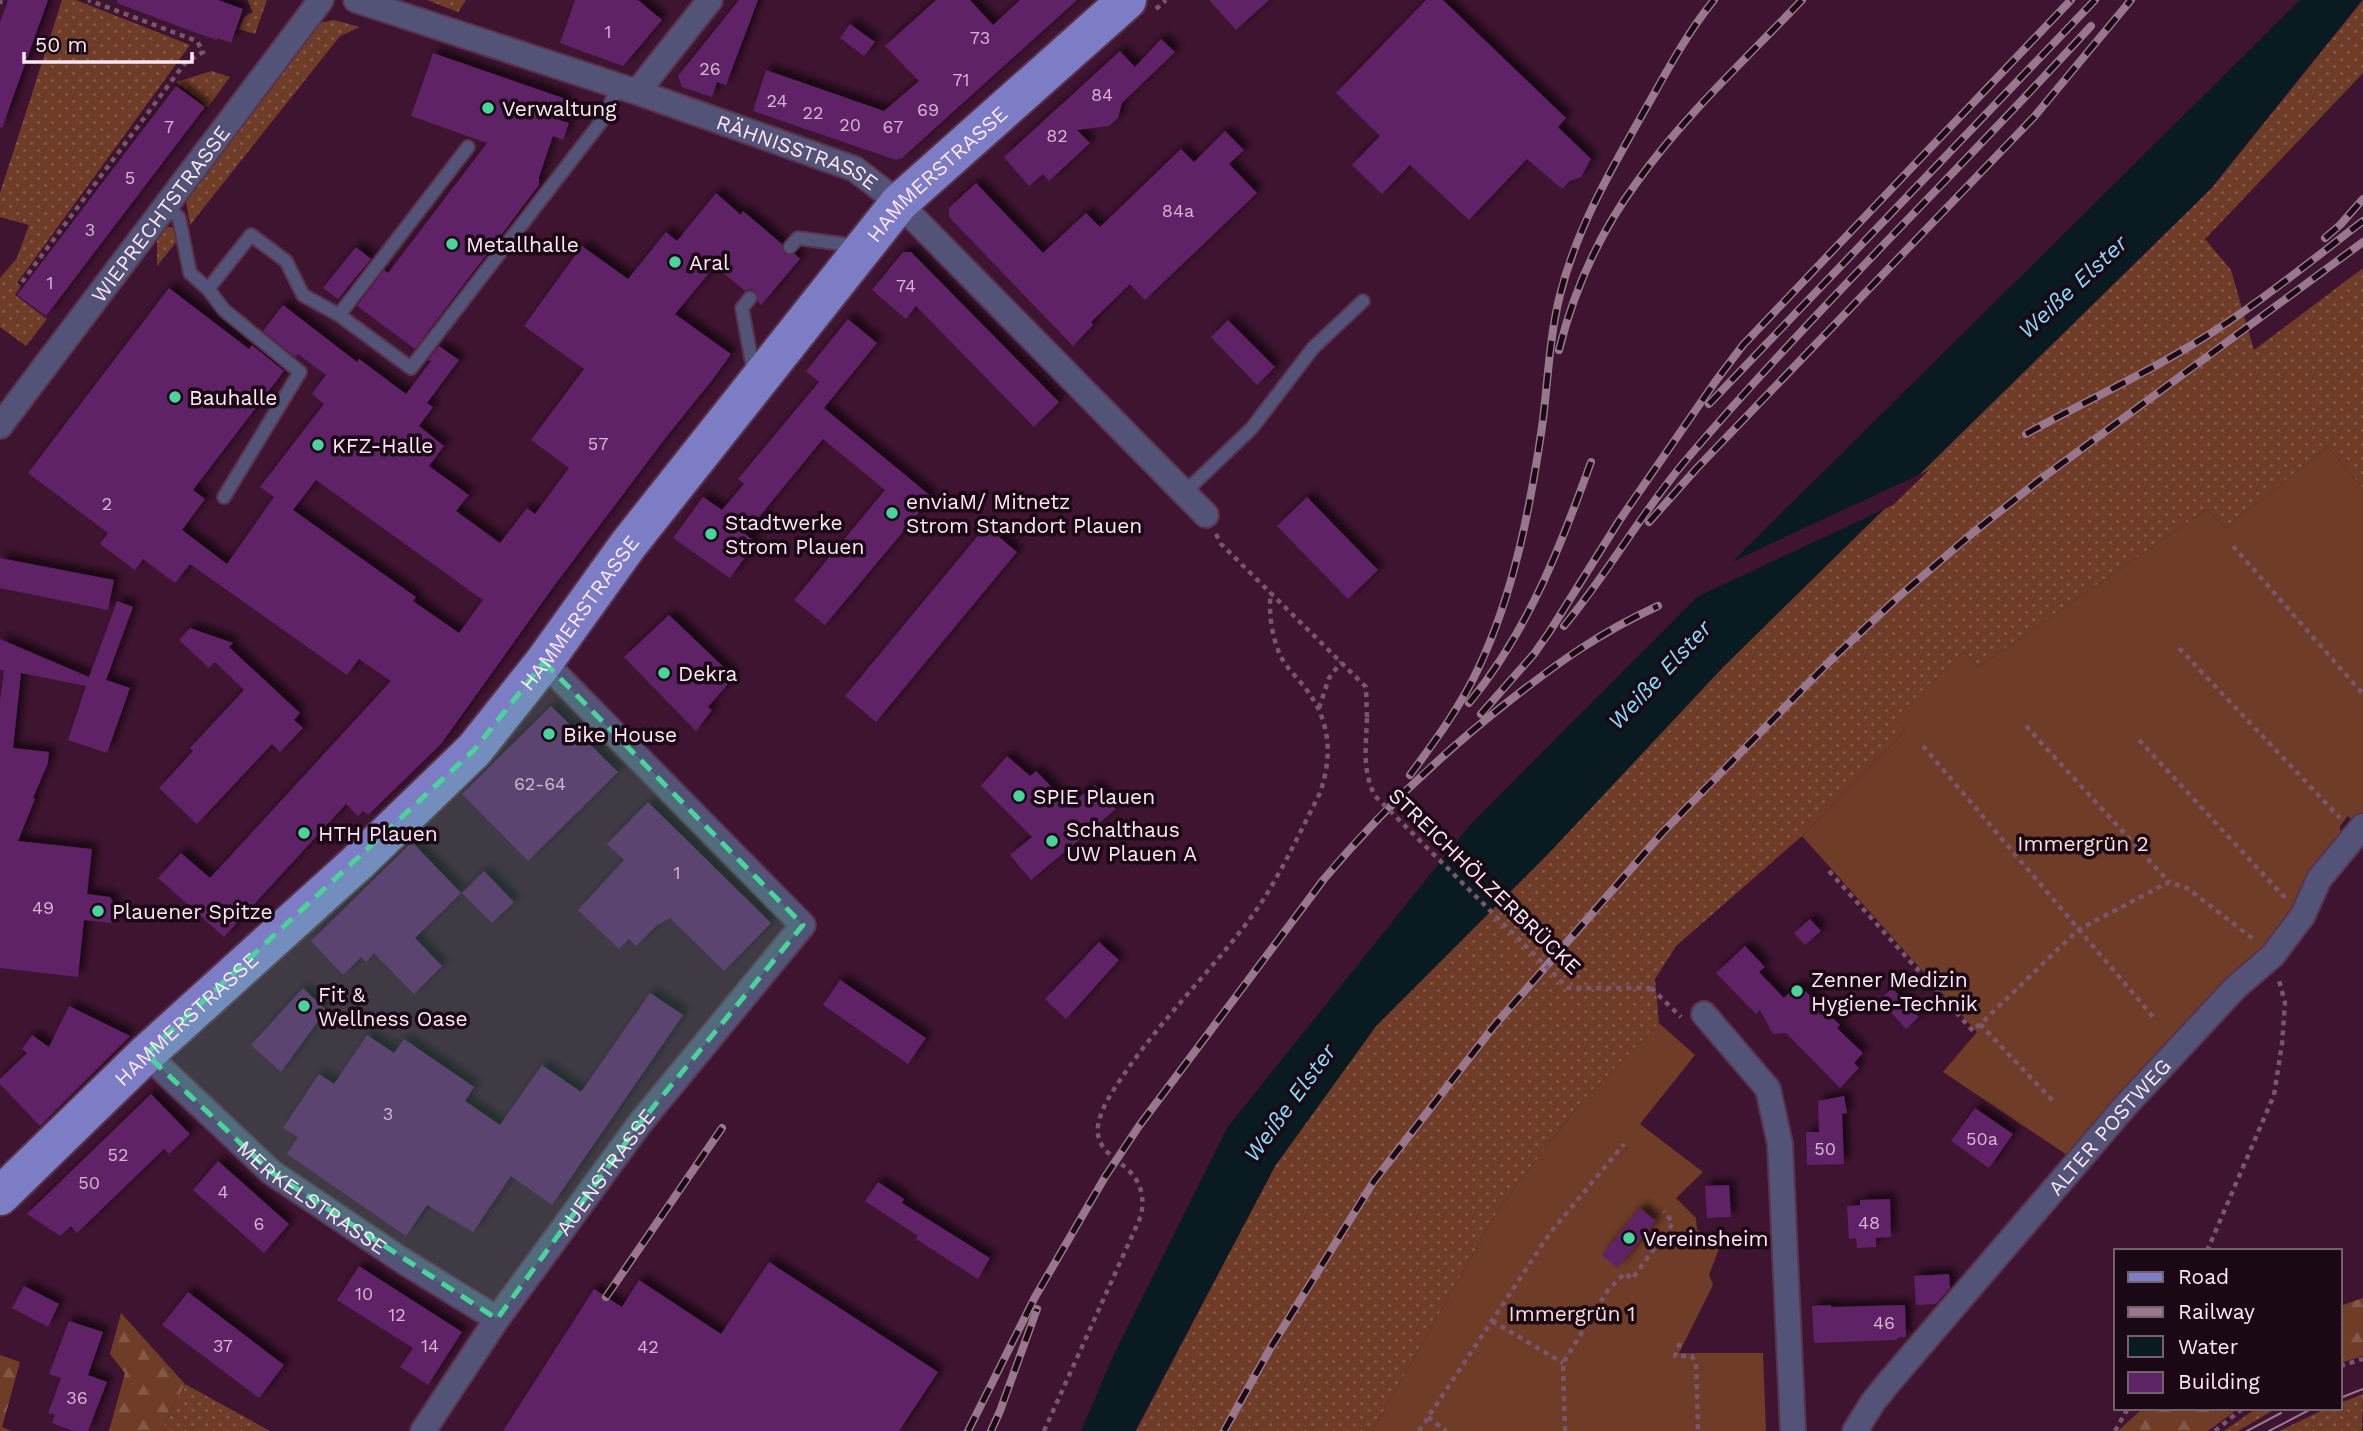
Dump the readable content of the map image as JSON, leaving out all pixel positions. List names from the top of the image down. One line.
{"streets":{"main road":["HAMMERSTRASSE"],"street":["RÄHNISSTRASSE","WIEPRECHTSTRASSE","ALTER POSTWEG","AUENSTRASSE","MERKELSTRASSE"],"path":["STREICHHÖLZERBRÜCKE"]},"crossings":[["RÄHNISSTRASSE","HAMMERSTRASSE"],["RÄHNISSTRASSE","STREICHHÖLZERBRÜCKE"],["HAMMERSTRASSE","AUENSTRASSE"],["HAMMERSTRASSE","MERKELSTRASSE"],["AUENSTRASSE","MERKELSTRASSE"]],"water":["Weiße Elster"],"parks":["Immergrün 2","Immergrün 1"],"places":["Verwaltung","Metallhalle","Aral","Bauhalle","KFZ-Halle","enviaM/ Mitnetz Strom Standort Plauen","Stadtwerke Strom Plauen","Dekra","Bike House","SPIE Plauen","HTH Plauen","Schalthaus UW Plauen A","Plauener Spitze","Zenner Medizin Hygiene-Technik","Fit & Wellness Oase","Vereinsheim"],"house_numbers":["1","73","26","71","84","24","69","22","20","7","67","82","5","84a","3","1","74","57","2","62-64","1","49","3","50a","50","52","50","4","48","6","10","12","46","37","14","42","36"],"legend":["Road","Railway","Water","Building"],"scale_bar":"50 m"}
